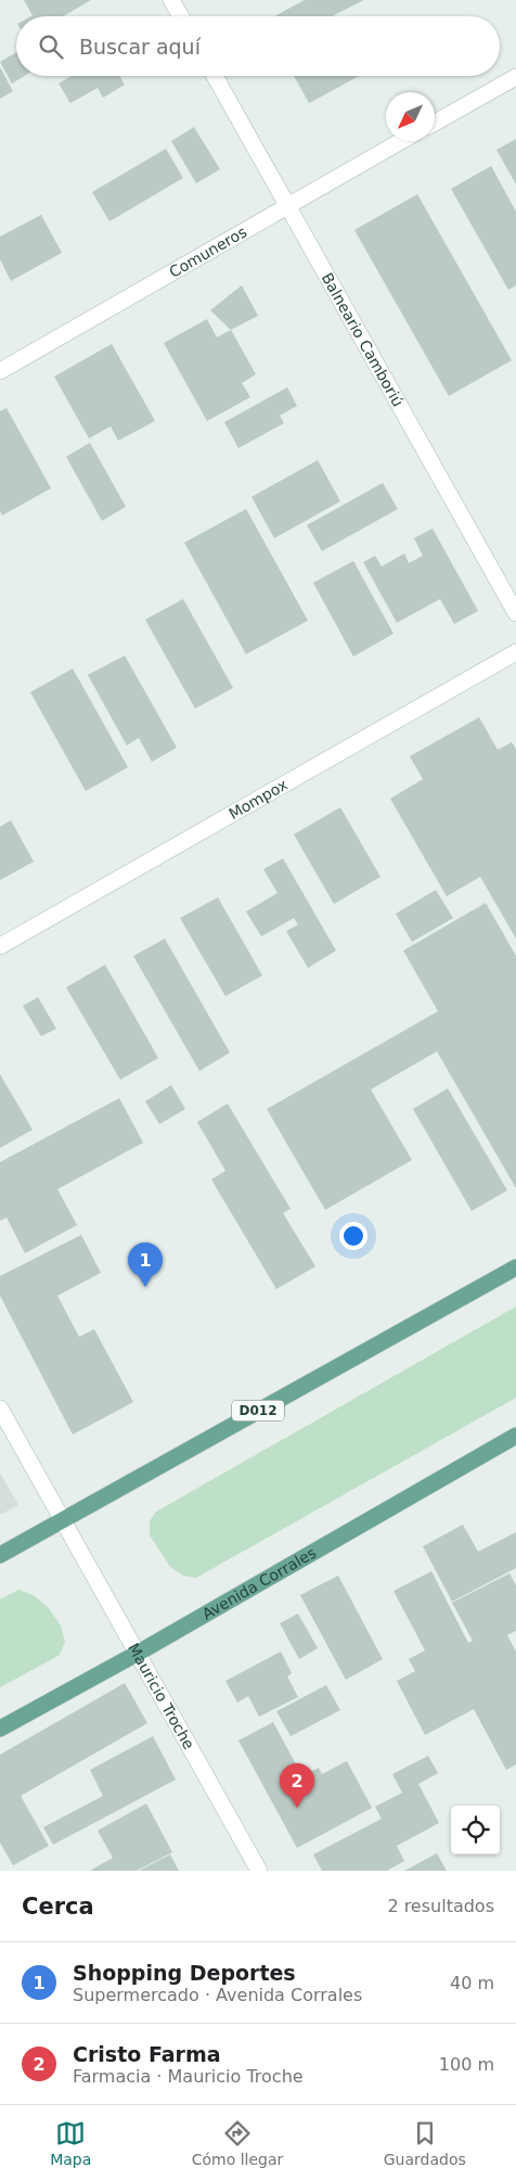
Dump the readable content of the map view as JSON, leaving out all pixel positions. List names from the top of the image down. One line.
{"streets":{"main road":["D012","Avenida Corrales"],"street":["Comuneros","Balneario Camboriú","Mompox","Mauricio Troche"]},"crossings":[["Comuneros","Balneario Camboriú"],["D012","Mauricio Troche"],["Avenida Corrales","Mauricio Troche"]],"north":"bottom left","page":{"search":"Buscar aquí","pins":["1","2"],"heading":["Cerca","2 resultados"],"list":[{"mark":"1","name":"Shopping Deportes","note":"Supermercado · Avenida Corrales","value":"40 m"},{"mark":"2","name":"Cristo Farma","note":"Farmacia · Mauricio Troche","value":"100 m"}],"nav":["Mapa","Cómo llegar","Guardados"]}}
